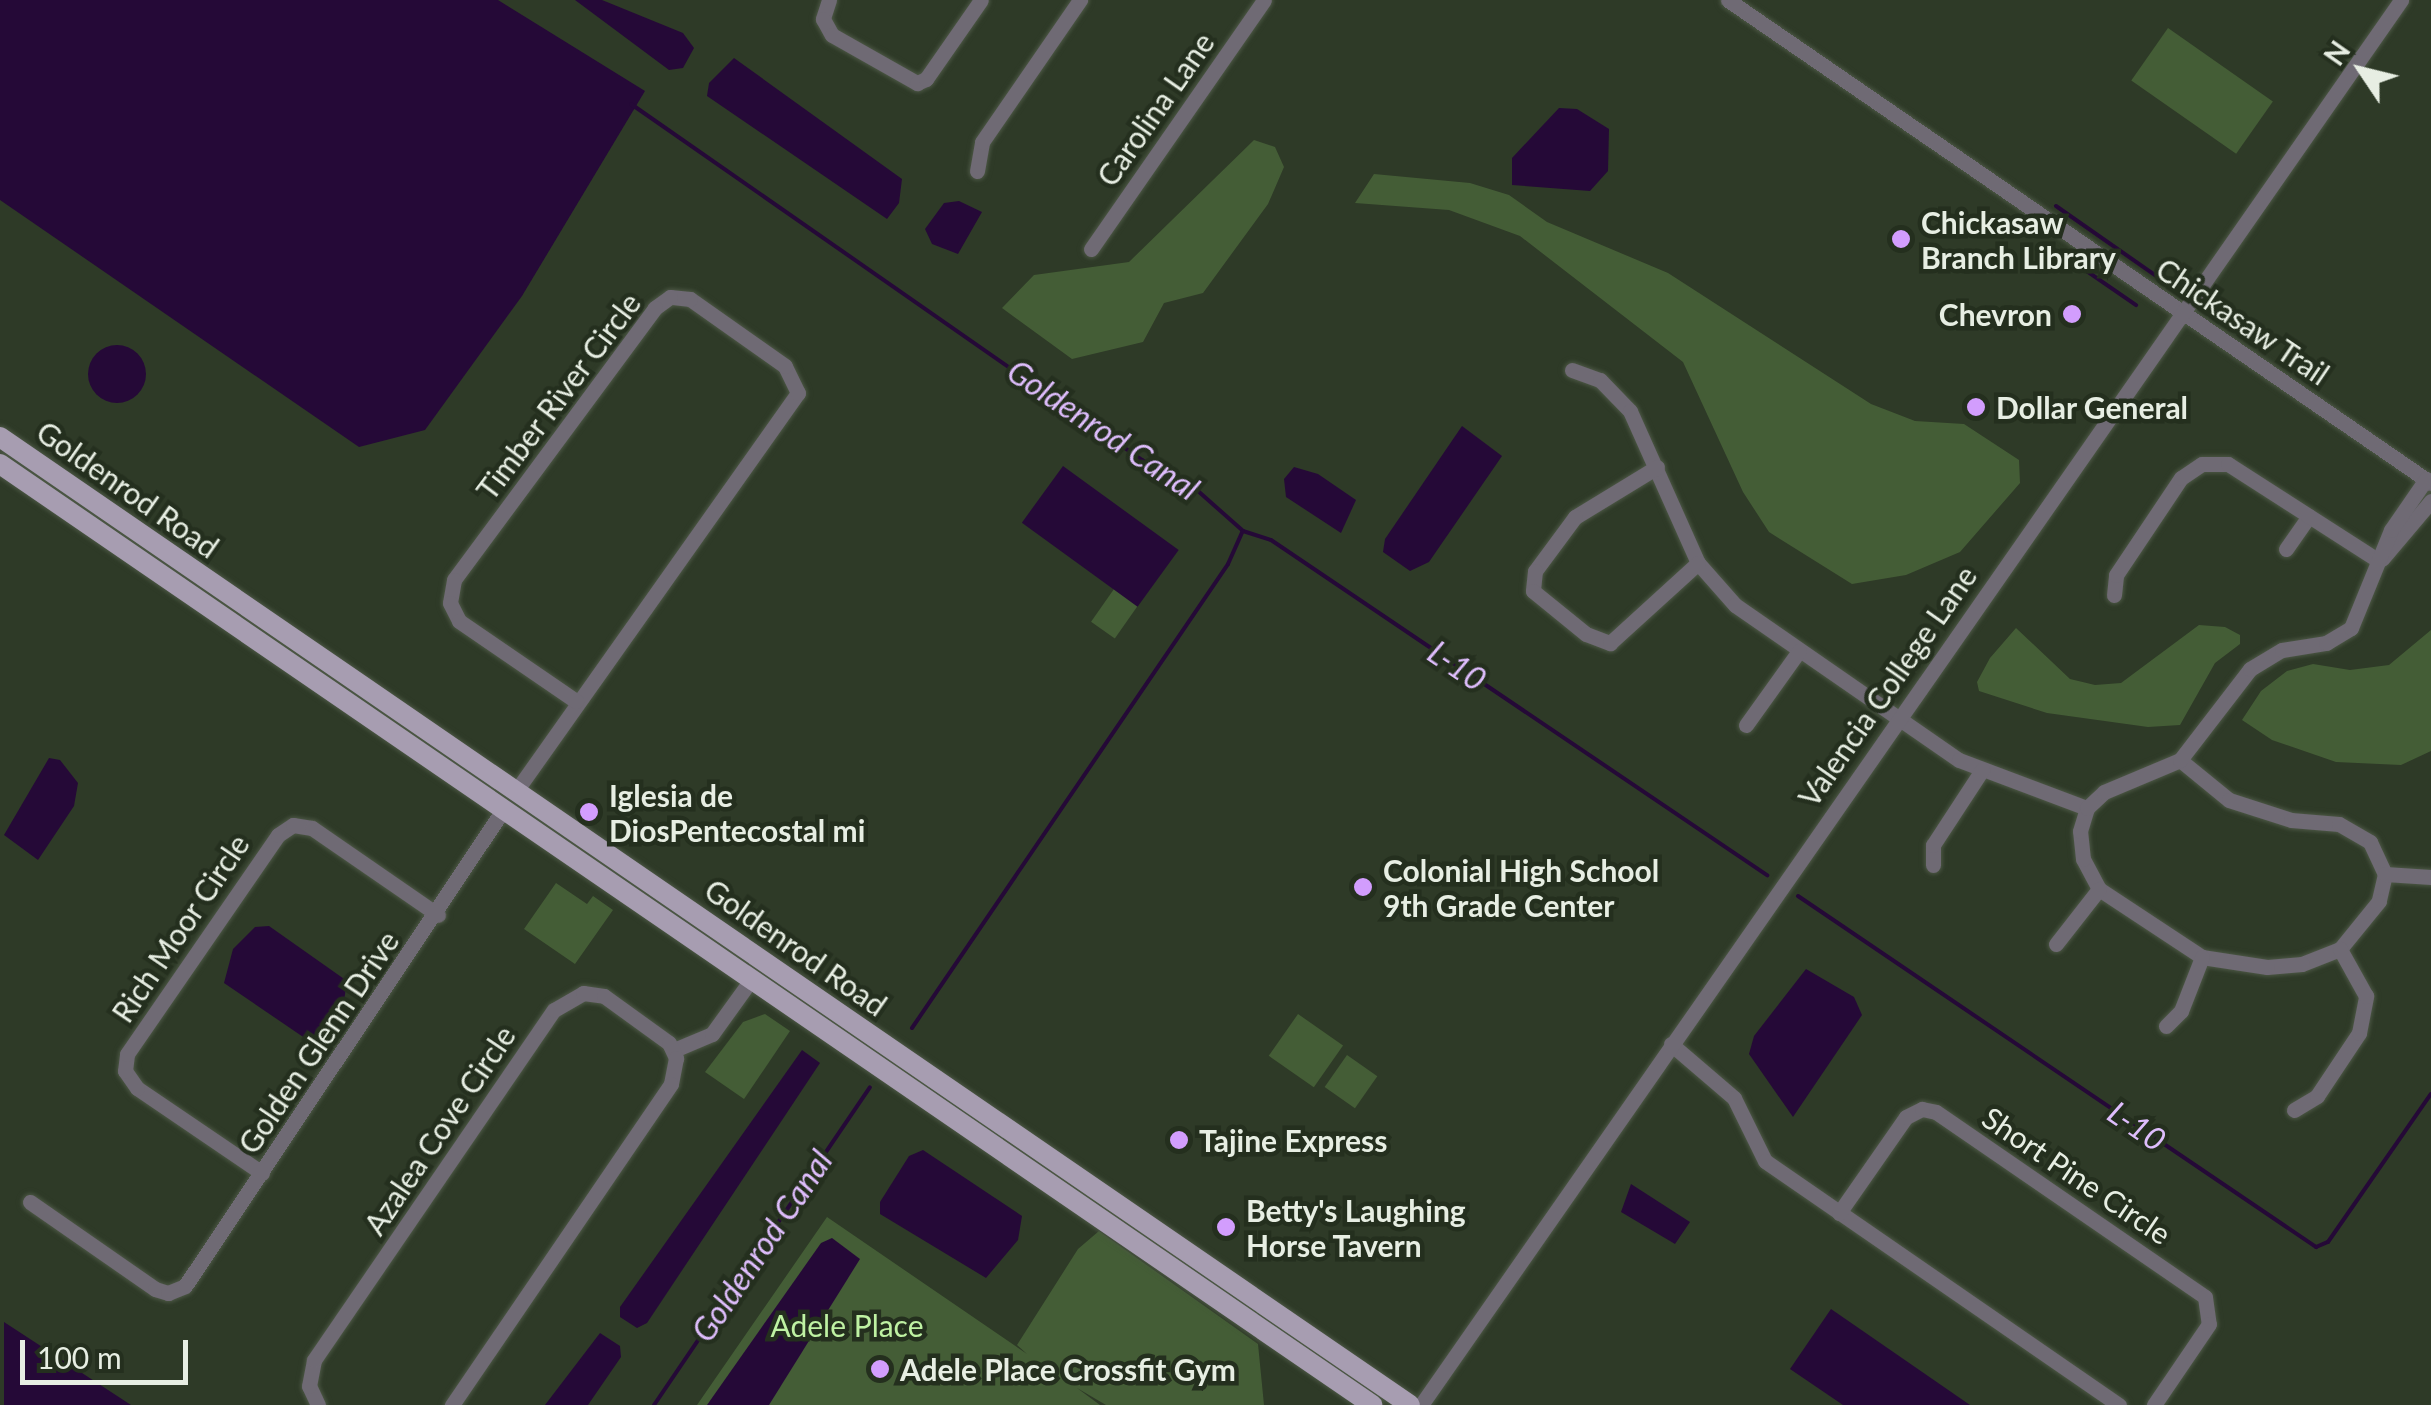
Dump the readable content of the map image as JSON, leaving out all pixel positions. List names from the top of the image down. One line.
{"streets":{"main road":["Goldenrod Road"],"street":["Carolina Lane","Chickasaw Trail","Timber River Circle","Valencia College Lane","Rich Moor Circle","Golden Glenn Drive","Azalea Cove Circle","Short Pine Circle"]},"crossings":[["Chickasaw Trail","Valencia College Lane"],["Timber River Circle","Goldenrod Road"],["Goldenrod Road","Golden Glenn Drive"],["Rich Moor Circle","Golden Glenn Drive"]],"water":["Goldenrod Canal","L-10"],"parks":["Adele Place"],"places":["Chickasaw Branch Library","Chevron","Dollar General","Iglesia de DiosPentecostal mi","Colonial High School 9th Grade Center","Tajine Express","Betty's Laughing Horse Tavern","Adele Place Crossfit Gym"],"scale_bar":"100 m","north":"top left"}
